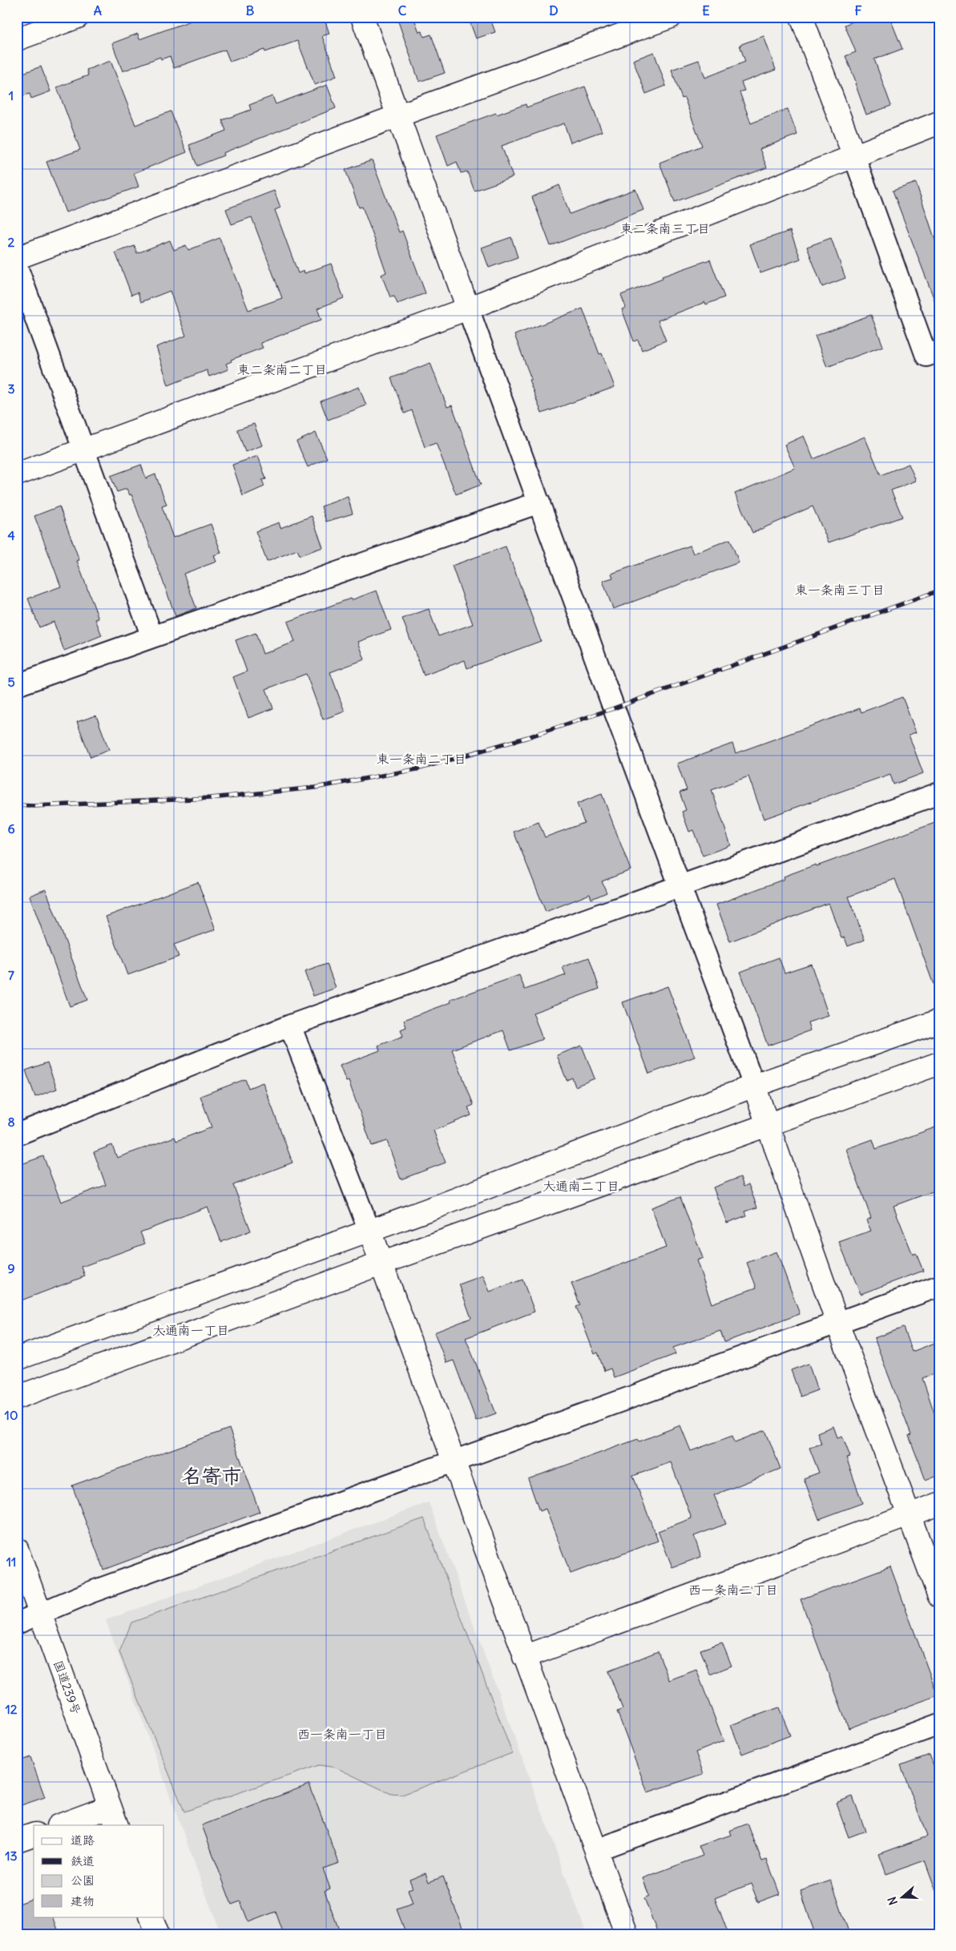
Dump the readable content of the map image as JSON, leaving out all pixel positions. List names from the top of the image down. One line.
{"streets":{"main road":["国道239号"]},"districts":["東二条南三丁目","東二条南二丁目","東一条南三丁目","東一条南二丁目","大通南二丁目","大通南一丁目","名寄市","西一条南二丁目","西一条南一丁目"],"legend":["道路","鉄道","公園","建物"],"north":"left","grid":{"columns":["A","B","C","D","E","F"],"rows":["1","2","3","4","5","6","7","8","9","10","11","12","13"]}}
